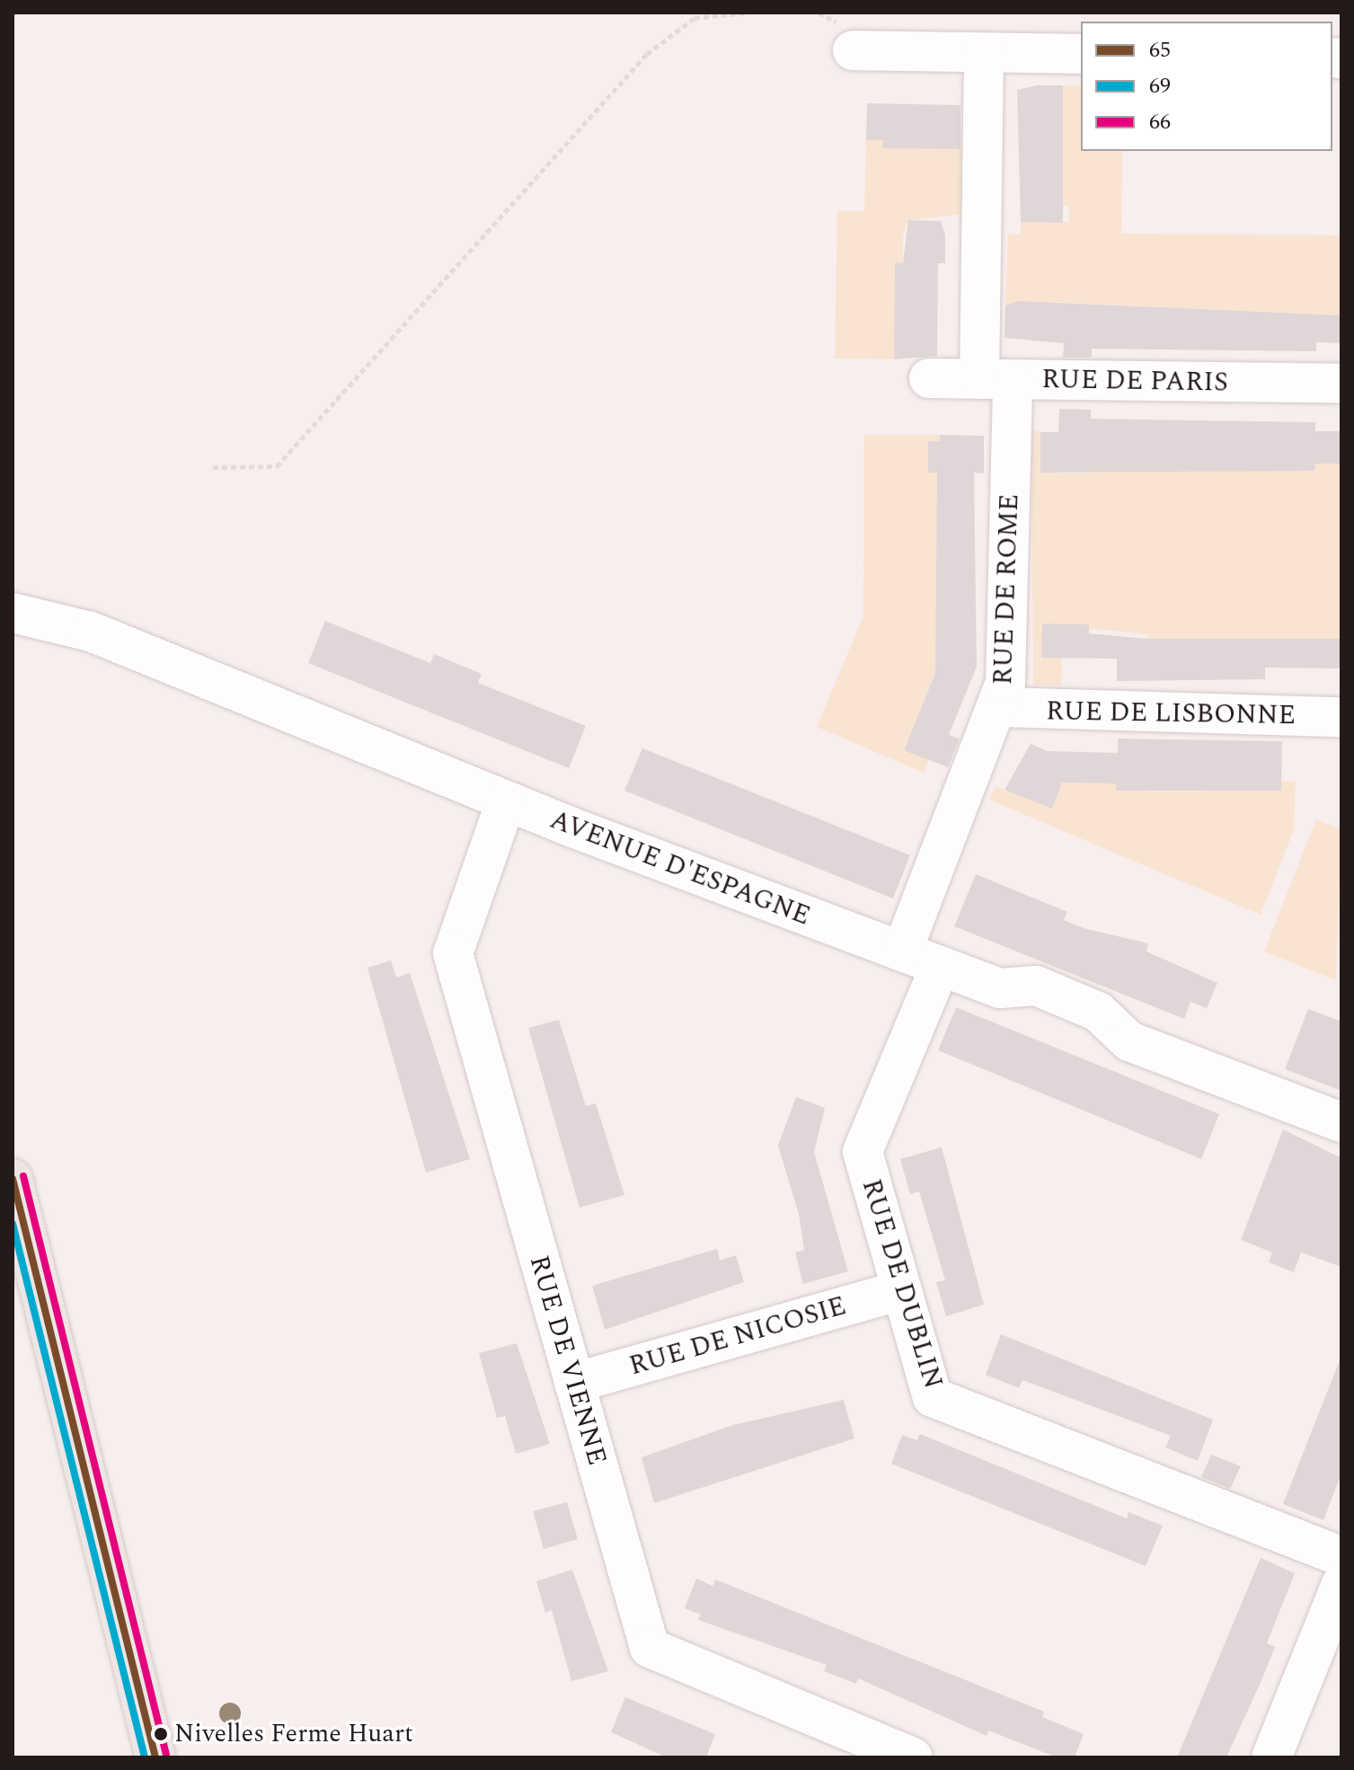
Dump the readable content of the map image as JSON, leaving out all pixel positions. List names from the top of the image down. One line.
{"streets":{"street":["RUE DE PARIS","RUE DE ROME","RUE DE LISBONNE","AVENUE D'ESPAGNE","RUE DE DUBLIN","RUE DE NICOSIE","RUE DE VIENNE"]},"crossings":[["RUE DE PARIS","RUE DE ROME"],["RUE DE ROME","RUE DE LISBONNE"],["RUE DE ROME","AVENUE D'ESPAGNE"],["AVENUE D'ESPAGNE","RUE DE DUBLIN"],["AVENUE D'ESPAGNE","RUE DE VIENNE"],["RUE DE DUBLIN","RUE DE NICOSIE"],["RUE DE NICOSIE","RUE DE VIENNE"]],"places":["Nivelles Ferme Huart"],"lines":["transit line 66","transit line 65","transit line 69"],"legend":["65","69","66"]}
